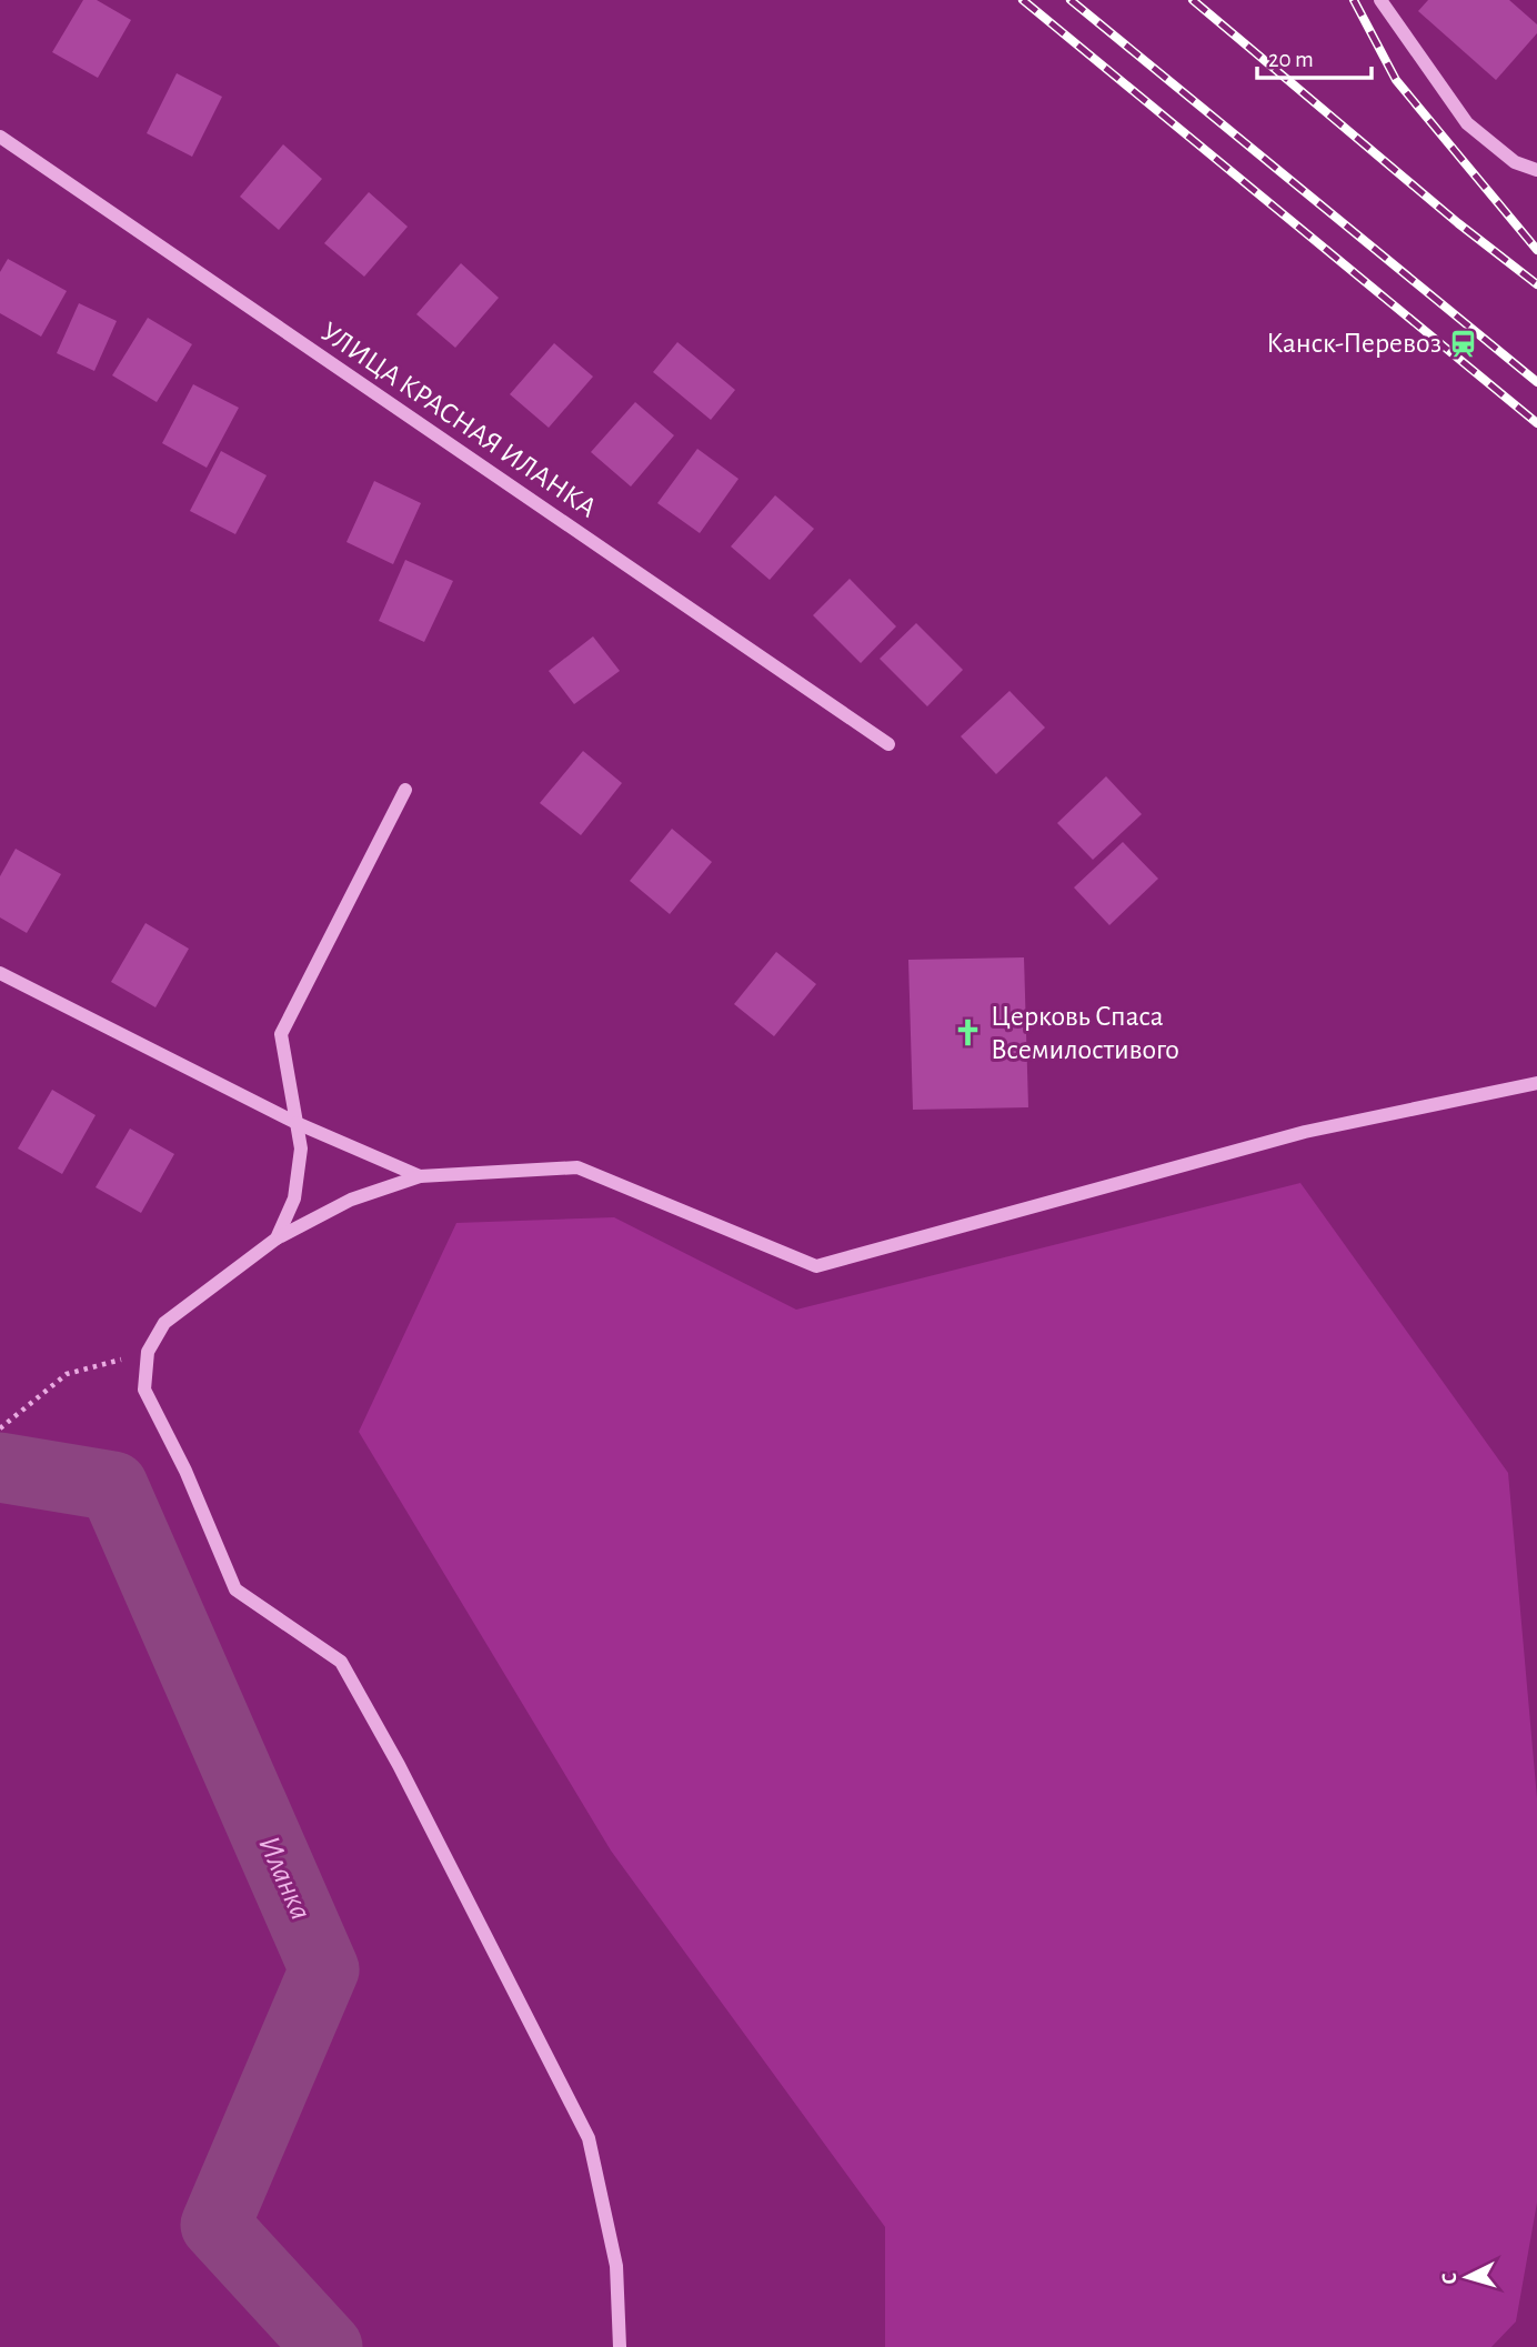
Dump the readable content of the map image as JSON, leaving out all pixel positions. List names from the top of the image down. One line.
{"streets":{"street":["УЛИЦА КРАСНАЯ ИЛАНКА"]},"water":["Иланка"],"places":{"station":["Канск-Перевоз"],"church":["Церковь Спаса Всемилостивого"]},"scale_bar":"20 m","north":"left"}
